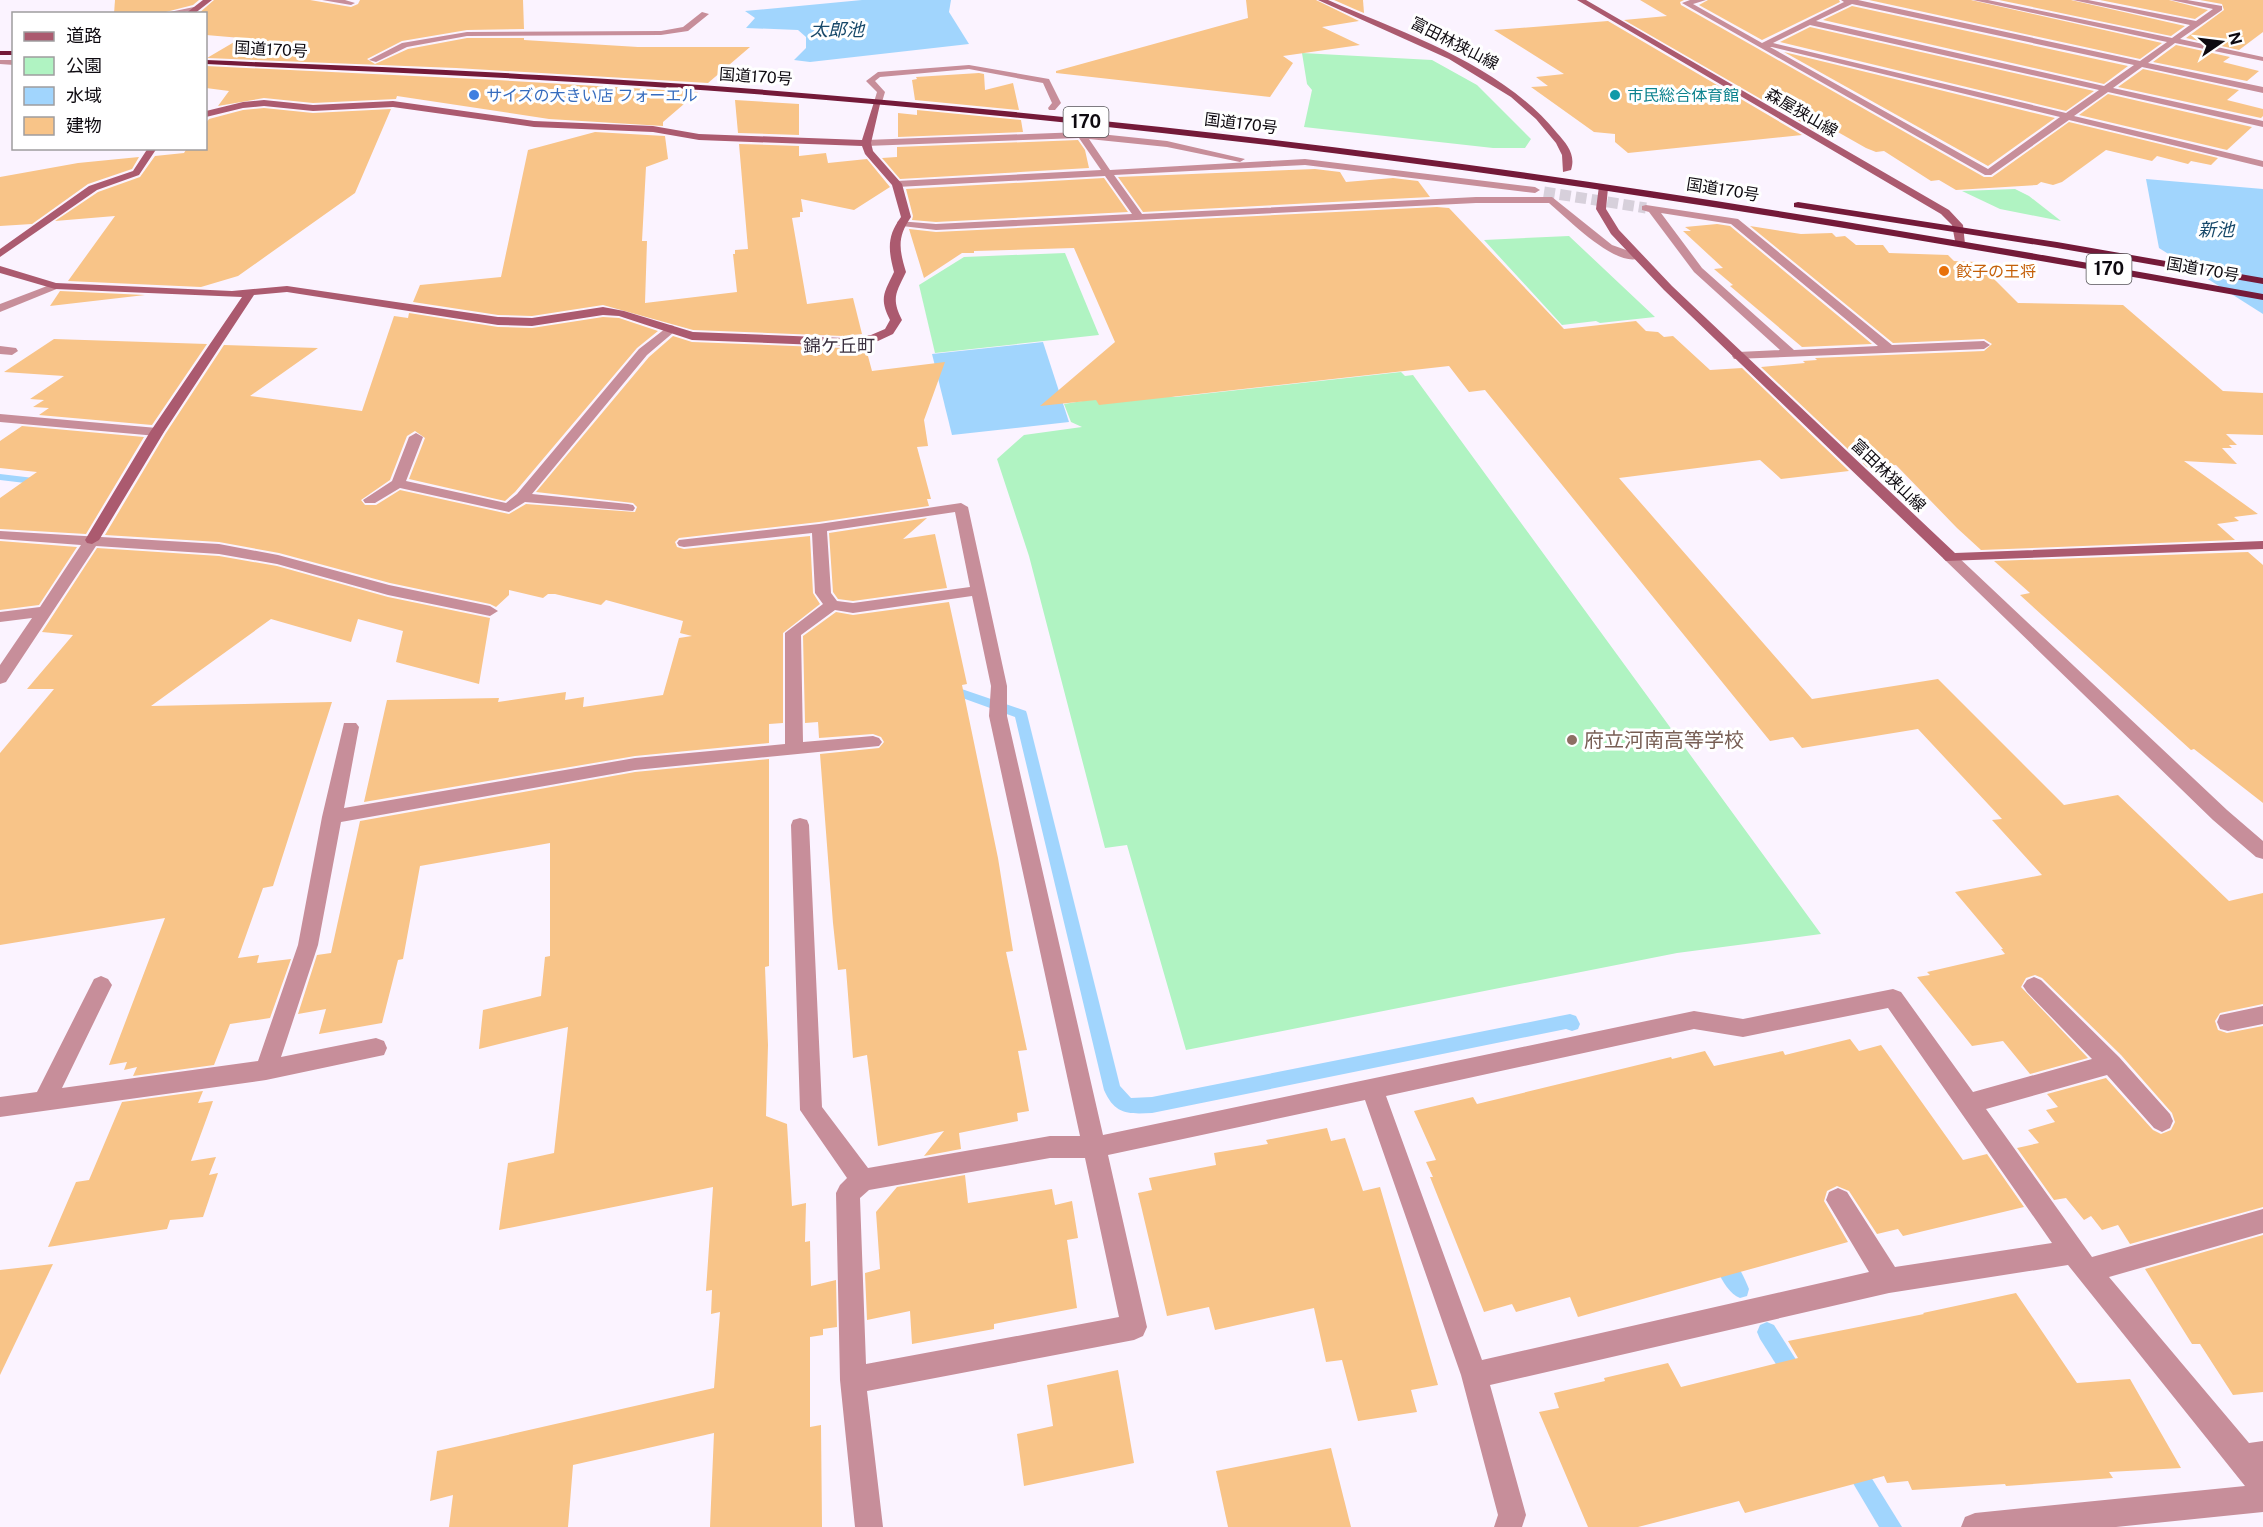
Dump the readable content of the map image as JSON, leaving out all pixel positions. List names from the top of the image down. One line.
{"streets":{"highway":["国道170号","170"],"street":["富田林狭山線","森屋狭山線"]},"crossings":[["富田林狭山線","国道170号"],["国道170号","森屋狭山線"]],"districts":["錦ケ丘町"],"water":["太郎池","新池"],"places":["サイズの大きい店 フォーエル","市民総合体育館","餃子の王将","府立河南高等学校"],"legend":["道路","公園","水域","建物"],"north":"right"}
